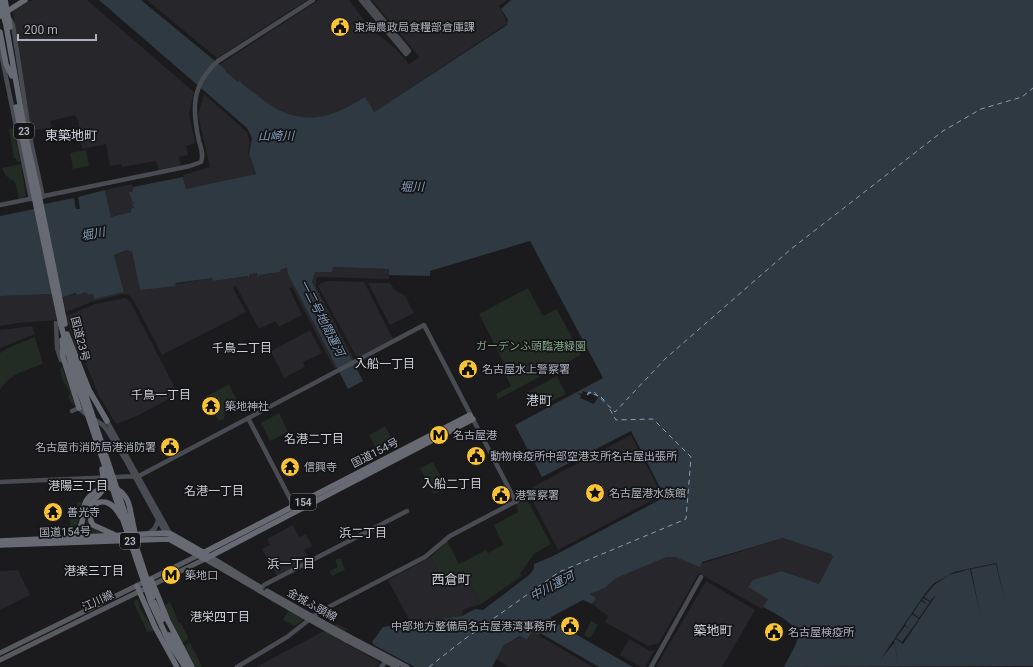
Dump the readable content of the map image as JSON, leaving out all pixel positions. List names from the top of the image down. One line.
{"streets":{"highway":["23","国道23号","国道154号","154"],"main road":["江川線","金城ふ頭線"]},"crossings":[["23","国道23号"],["23","国道154号"],["国道154号","江川線"],["国道154号","金城ふ頭線"],["江川線","金城ふ頭線"]],"districts":["東築地町","千鳥二丁目","入船一丁目","千鳥一丁目","港町","名港二丁目","入船二丁目","港陽三丁目","名港一丁目","浜二丁目","浜一丁目","港楽三丁目","西倉町","港栄四丁目","築地町"],"water":["山崎川","堀川","一二号地間運河","中川運河"],"parks":["ガーデンふ頭臨港緑園"],"places":{"public building":["東海農政局食糧部倉庫課","名古屋水上警察署","名古屋市消防局港消防署","動物検疫所中部空港支所名古屋出張所","港警察署","中部地方整備局名古屋港湾事務所","名古屋検疫所"],"temple":["築地神社","信興寺","善光寺"],"metro station":["名古屋港","築地口"],"place":["名古屋港水族館"]},"scale_bar":"200 m"}
